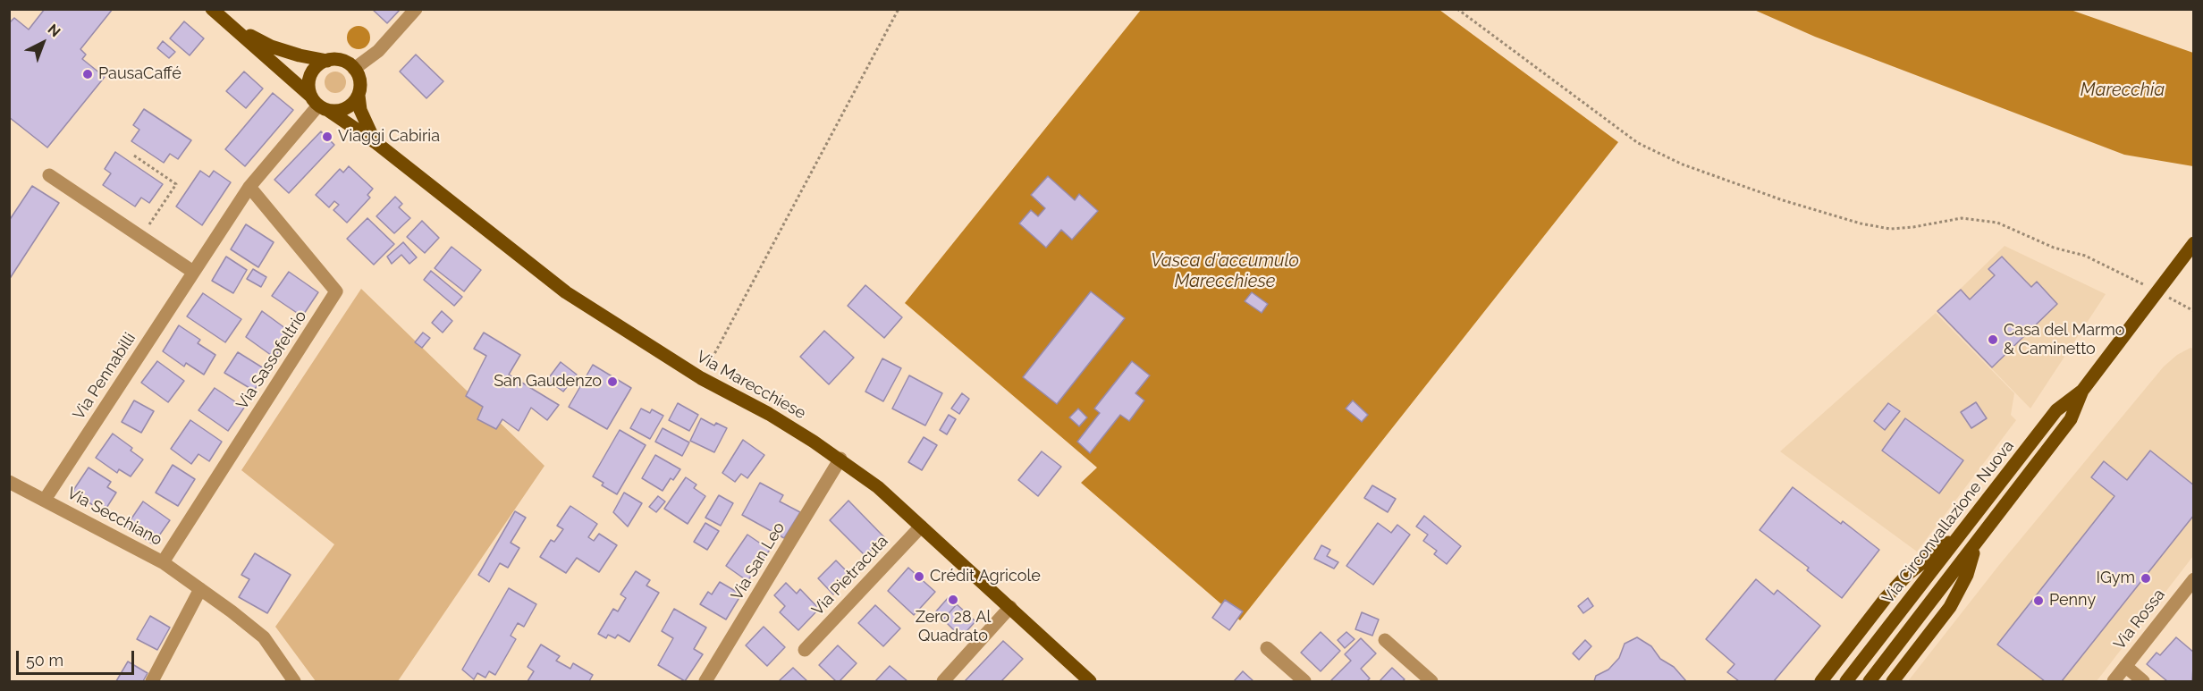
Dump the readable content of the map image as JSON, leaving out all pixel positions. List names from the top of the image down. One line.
{"streets":{"main road":["Via Marecchiese","Via Circonvallazione Nuova"],"street":["Via Sassofeltrio","Via Pennabilli","Via Secchiano","Via San Leo","Via Pietracuta","Via Rossa"]},"crossings":[["Via Sassofeltrio","Via Pennabilli"],["Via Sassofeltrio","Via Secchiano"],["Via Pennabilli","Via Marecchiese"],["Via Pennabilli","Via Secchiano"],["Via Marecchiese","Via San Leo"],["Via Marecchiese","Via Pietracuta"]],"water":["Marecchia","Vasca d'accumulo Marecchiese"],"places":["PausaCaffé","Viaggi Cabiria","Casa del Marmo & Caminetto","San Gaudenzo","Crédit Agricole","IGym","Zero 28 Al Quadrato","Penny"],"scale_bar":"50 m","north":"top right"}
